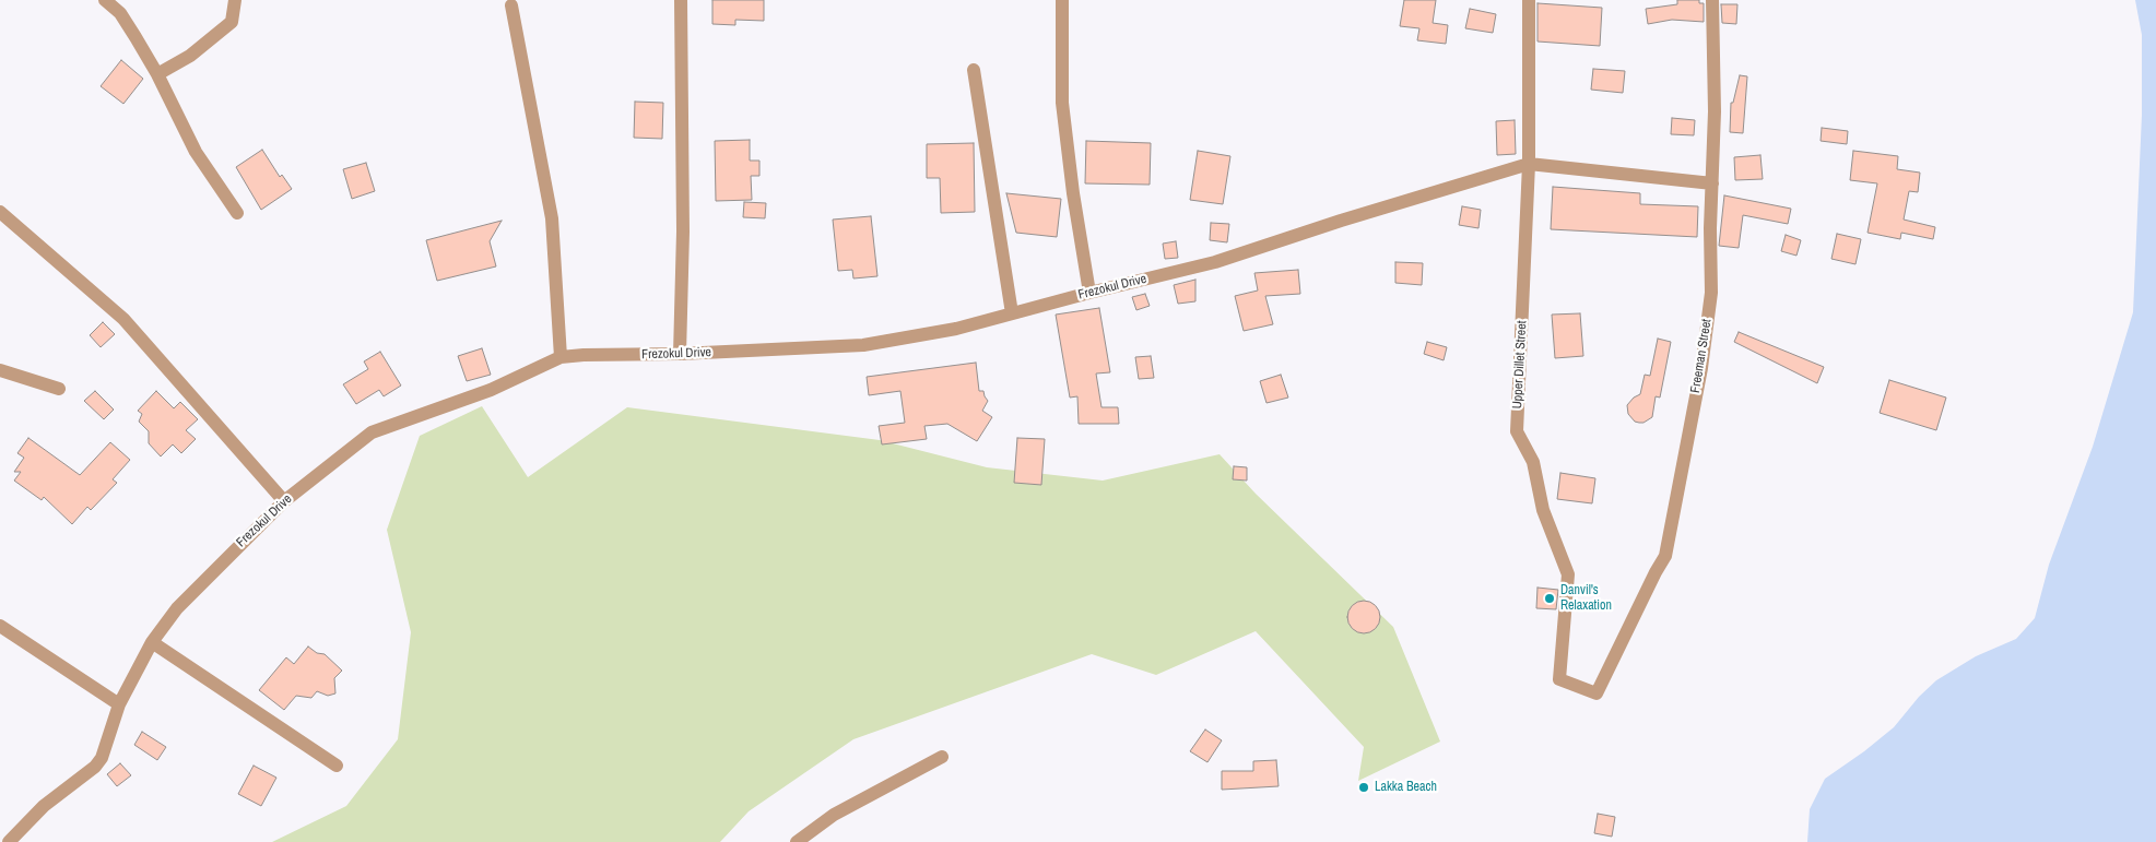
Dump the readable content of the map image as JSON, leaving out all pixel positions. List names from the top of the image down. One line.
{"streets":{"street":["Frezokul Drive","Freeman Street","Upper Dillet Street"]},"crossings":[["Frezokul Drive","Upper Dillet Street"],["Freeman Street","Upper Dillet Street"]],"places":["Danvil's Relaxation","Lakka Beach"]}
